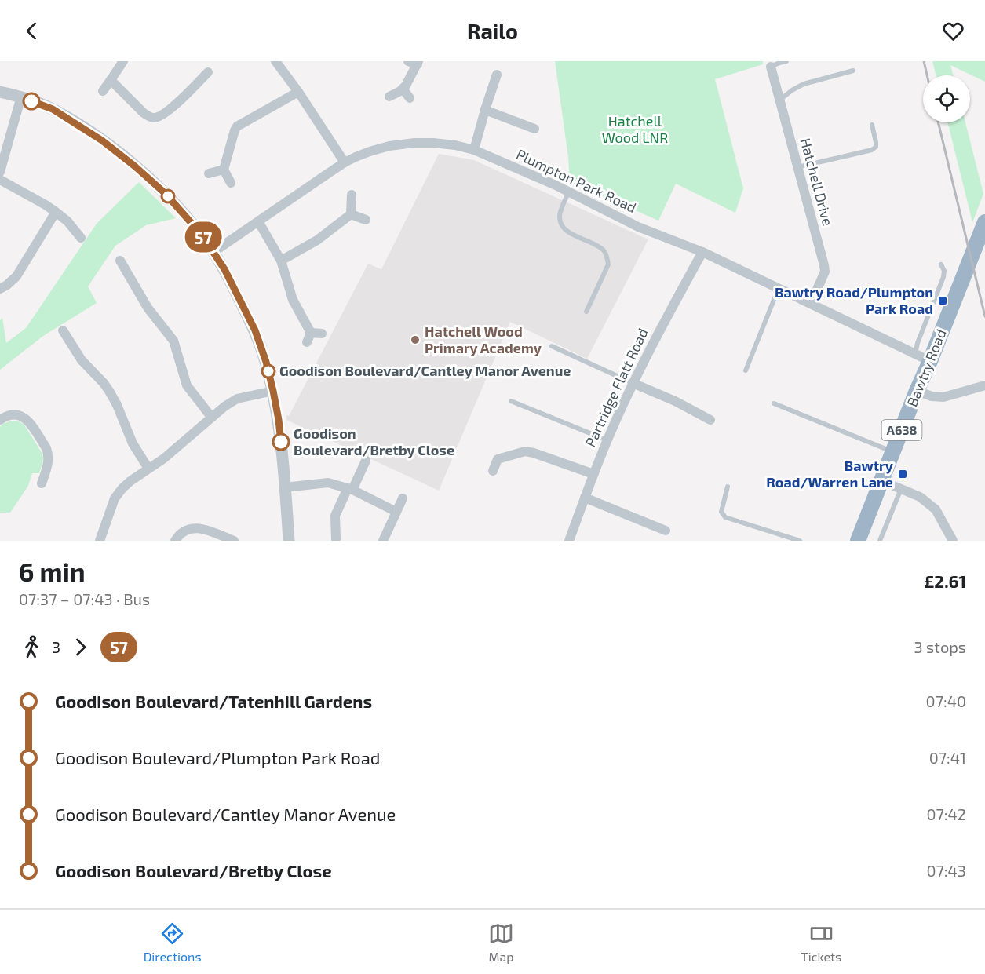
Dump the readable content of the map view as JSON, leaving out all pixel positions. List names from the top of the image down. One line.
{"streets":{"highway":["Bawtry Road","A638"],"street":["Plumpton Park Road","Hatchell Drive","Partridge Flatt Road"]},"crossings":[["Plumpton Park Road","Hatchell Drive"],["Plumpton Park Road","Bawtry Road"],["Plumpton Park Road","Partridge Flatt Road"]],"parks":["Hatchell Wood LNR"],"places":{"transit":["Bawtry Road/Plumpton Park Road","Bawtry Road/Warren Lane"],"other":["Hatchell Wood Primary Academy","Goodison Boulevard/Cantley Manor Avenue","Goodison Boulevard/Bretby Close"]},"lines":["bus line 57"],"page":{"header":"Railo","on_map":"57","heading":["6 min","07:37 – 07:43 · Bus","£2.61"],"legs":["3","57","3 stops"],"list":[{"name":"Goodison Boulevard/Tatenhill Gardens","value":"07:40"},{"name":"Goodison Boulevard/Plumpton Park Road","value":"07:41"},{"name":"Goodison Boulevard/Cantley Manor Avenue","value":"07:42"},{"name":"Goodison Boulevard/Bretby Close","value":"07:43"}],"tabs":["Directions","Map","Tickets"]}}
